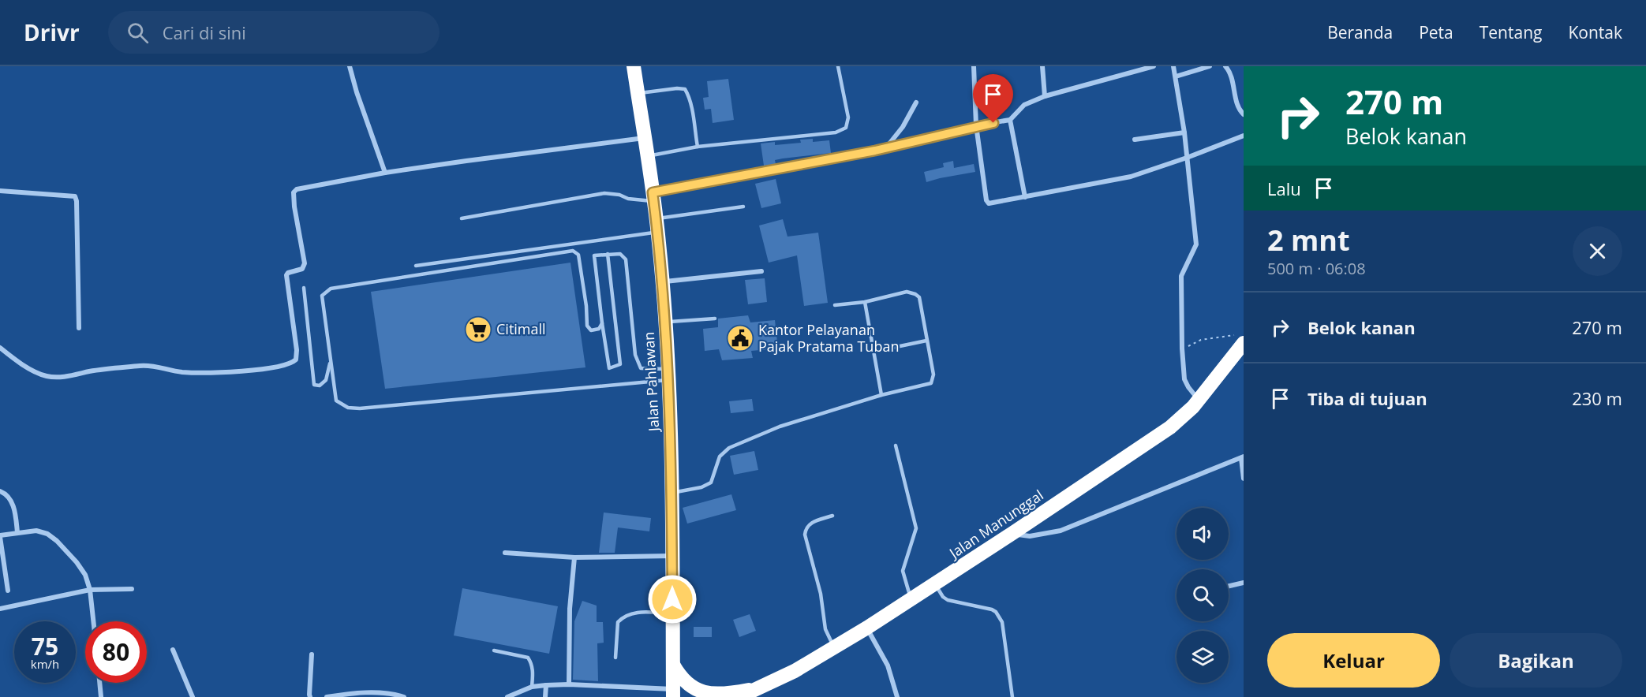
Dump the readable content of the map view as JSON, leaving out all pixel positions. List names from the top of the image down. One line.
{"streets":{"highway":["Jalan Pahlawan","Jalan Manunggal"]},"places":{"supermarket":["Citimall"],"public building":["Kantor Pelayanan Pajak Pratama Tuban"]},"page":{"header":"Drivr","search":"Cari di sini","nav":["Beranda","Peta","Tentang","Kontak"],"turn":["270 m","Belok kanan"],"then":"Lalu","heading":["2 mnt","500 m · 06:08"],"list":[{"name":"Belok kanan","value":"270 m"},{"name":"Tiba di tujuan","value":"230 m"}],"speed":"75 km/h","limit":"80","buttons":["Keluar","Bagikan"]}}
